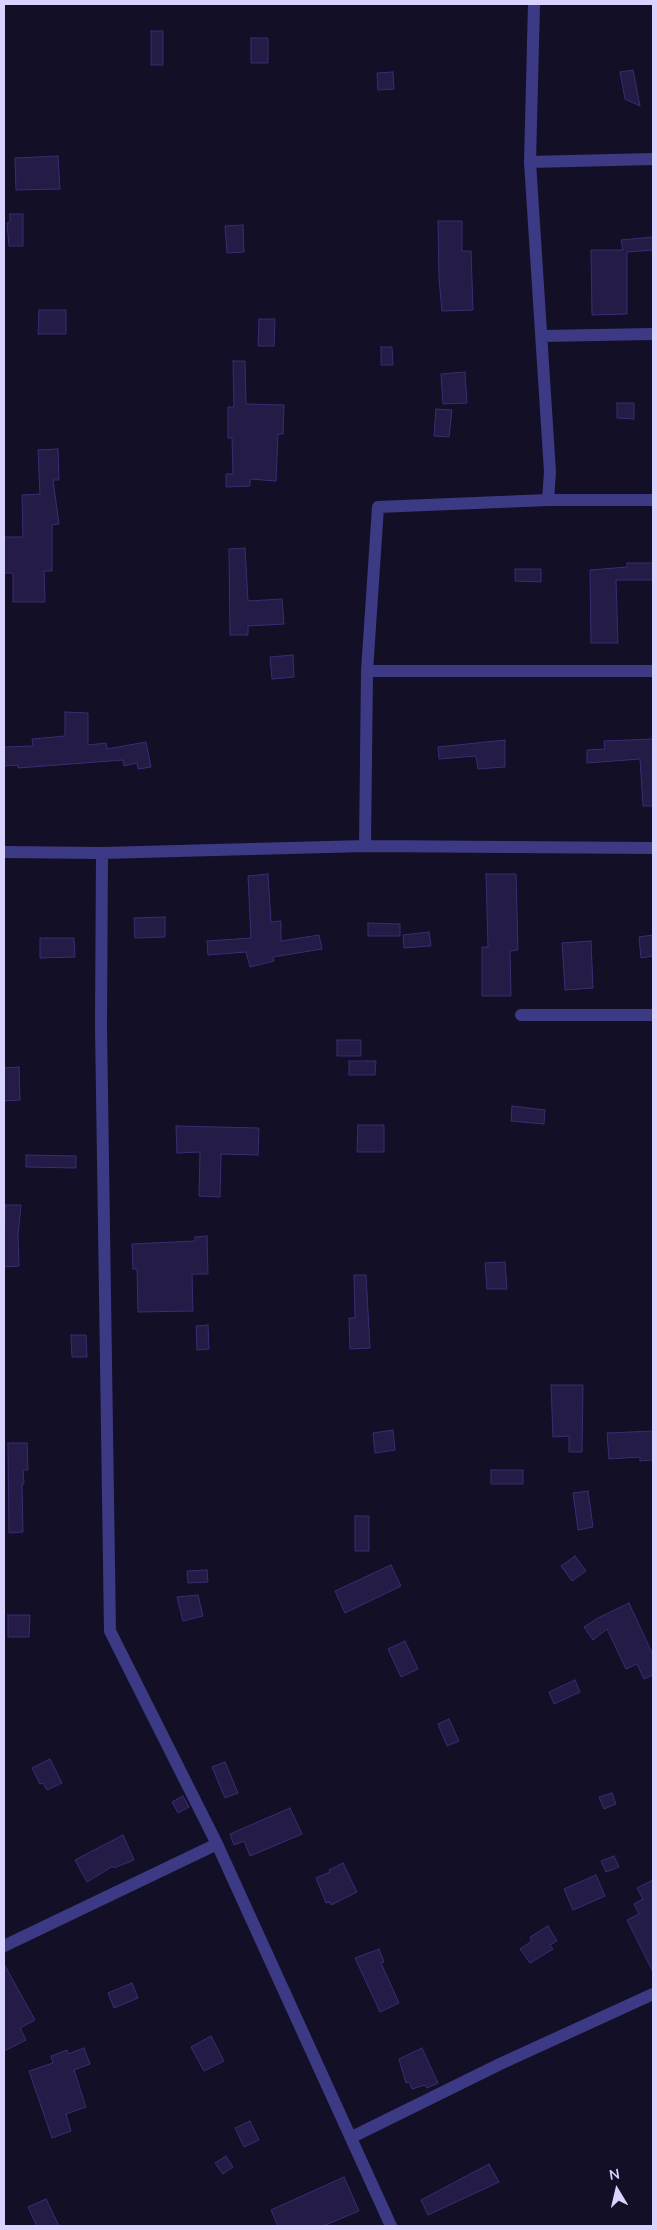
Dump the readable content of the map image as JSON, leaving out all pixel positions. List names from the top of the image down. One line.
{"north":"top"}
